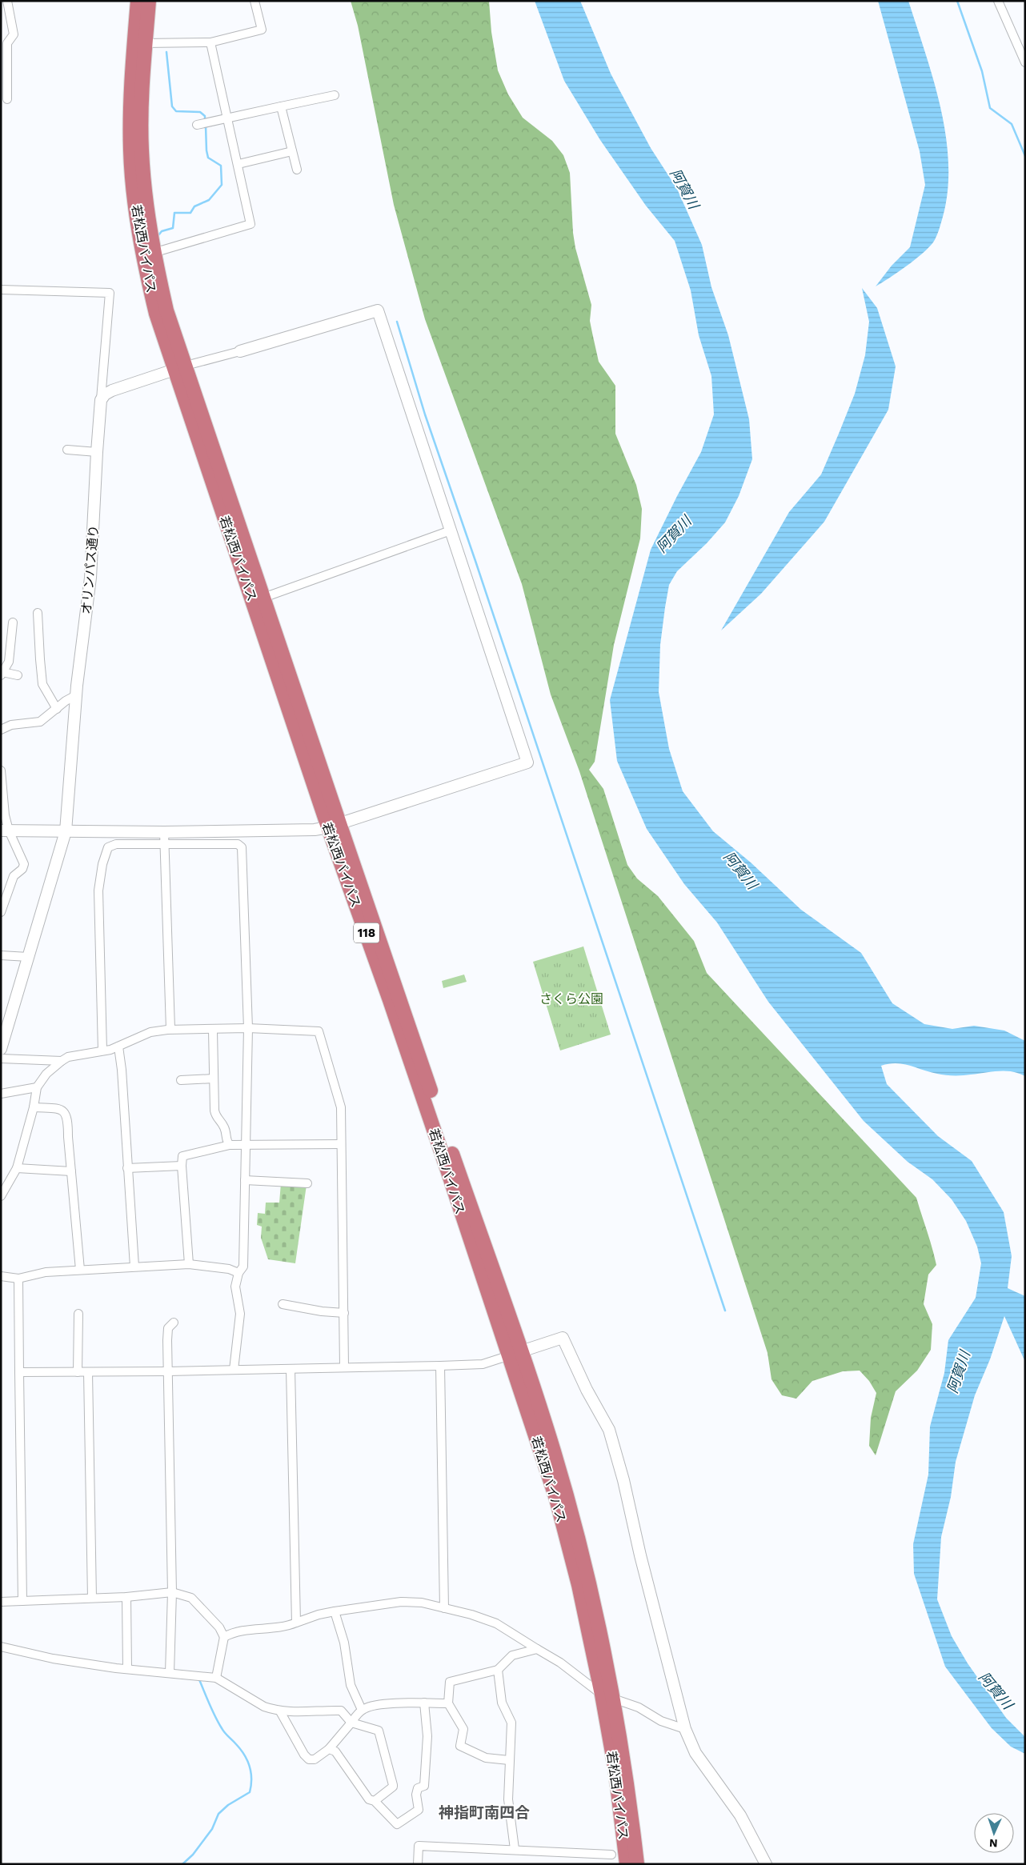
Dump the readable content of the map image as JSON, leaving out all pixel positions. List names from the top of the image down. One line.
{"streets":{"highway":["若松西バイパス","118"],"street":["オリンパス通り"]},"districts":["神指町南四合"],"water":["阿賀川"],"parks":["さくら公園"],"north":"bottom"}
